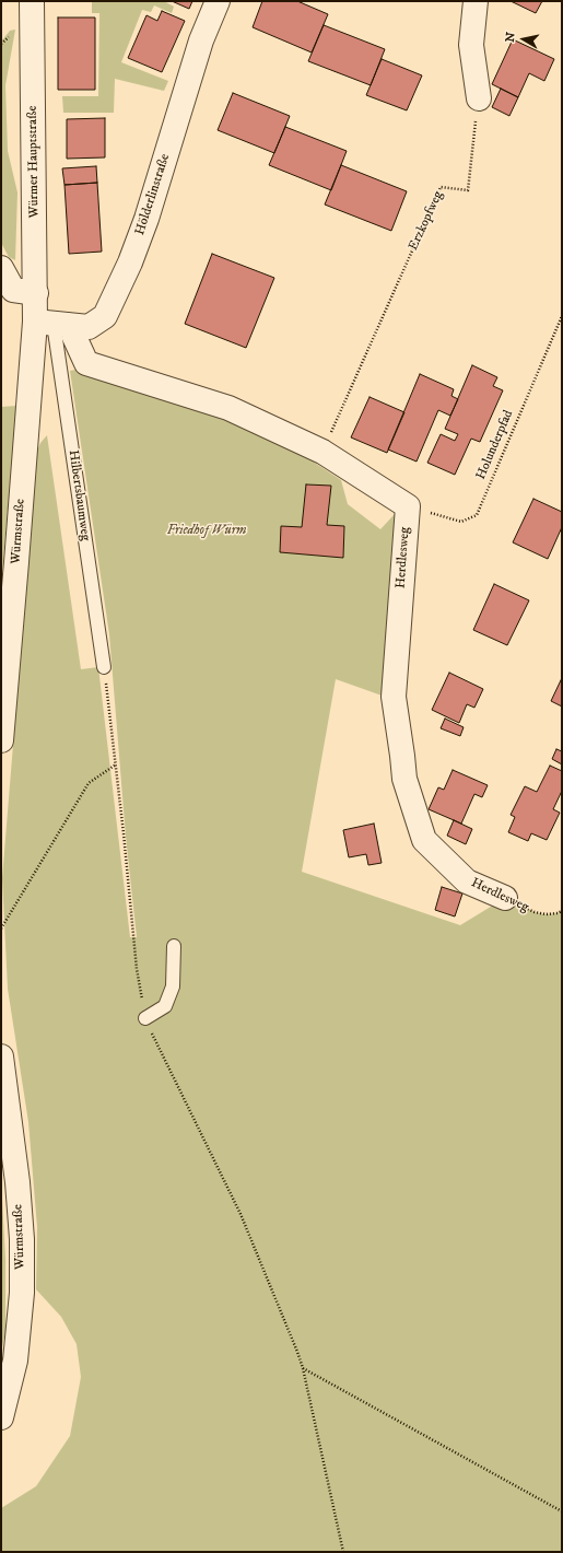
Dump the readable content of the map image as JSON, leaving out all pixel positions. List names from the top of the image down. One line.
{"streets":{"street":["Würmer Hauptstraße","Hölderlinstraße","Würmstraße","Herdlesweg"],"lane":["Hilbertsbaumweg"],"path":["Erzkopfweg","Holunderpfad"]},"crossings":[["Würmer Hauptstraße","Hölderlinstraße"],["Würmer Hauptstraße","Hilbertsbaumweg"],["Würmer Hauptstraße","Würmstraße"],["Hölderlinstraße","Hilbertsbaumweg"],["Hölderlinstraße","Würmstraße"],["Holunderpfad","Herdlesweg"],["Hilbertsbaumweg","Würmstraße"]],"parks":["Friedhof Würm"],"north":"left"}
